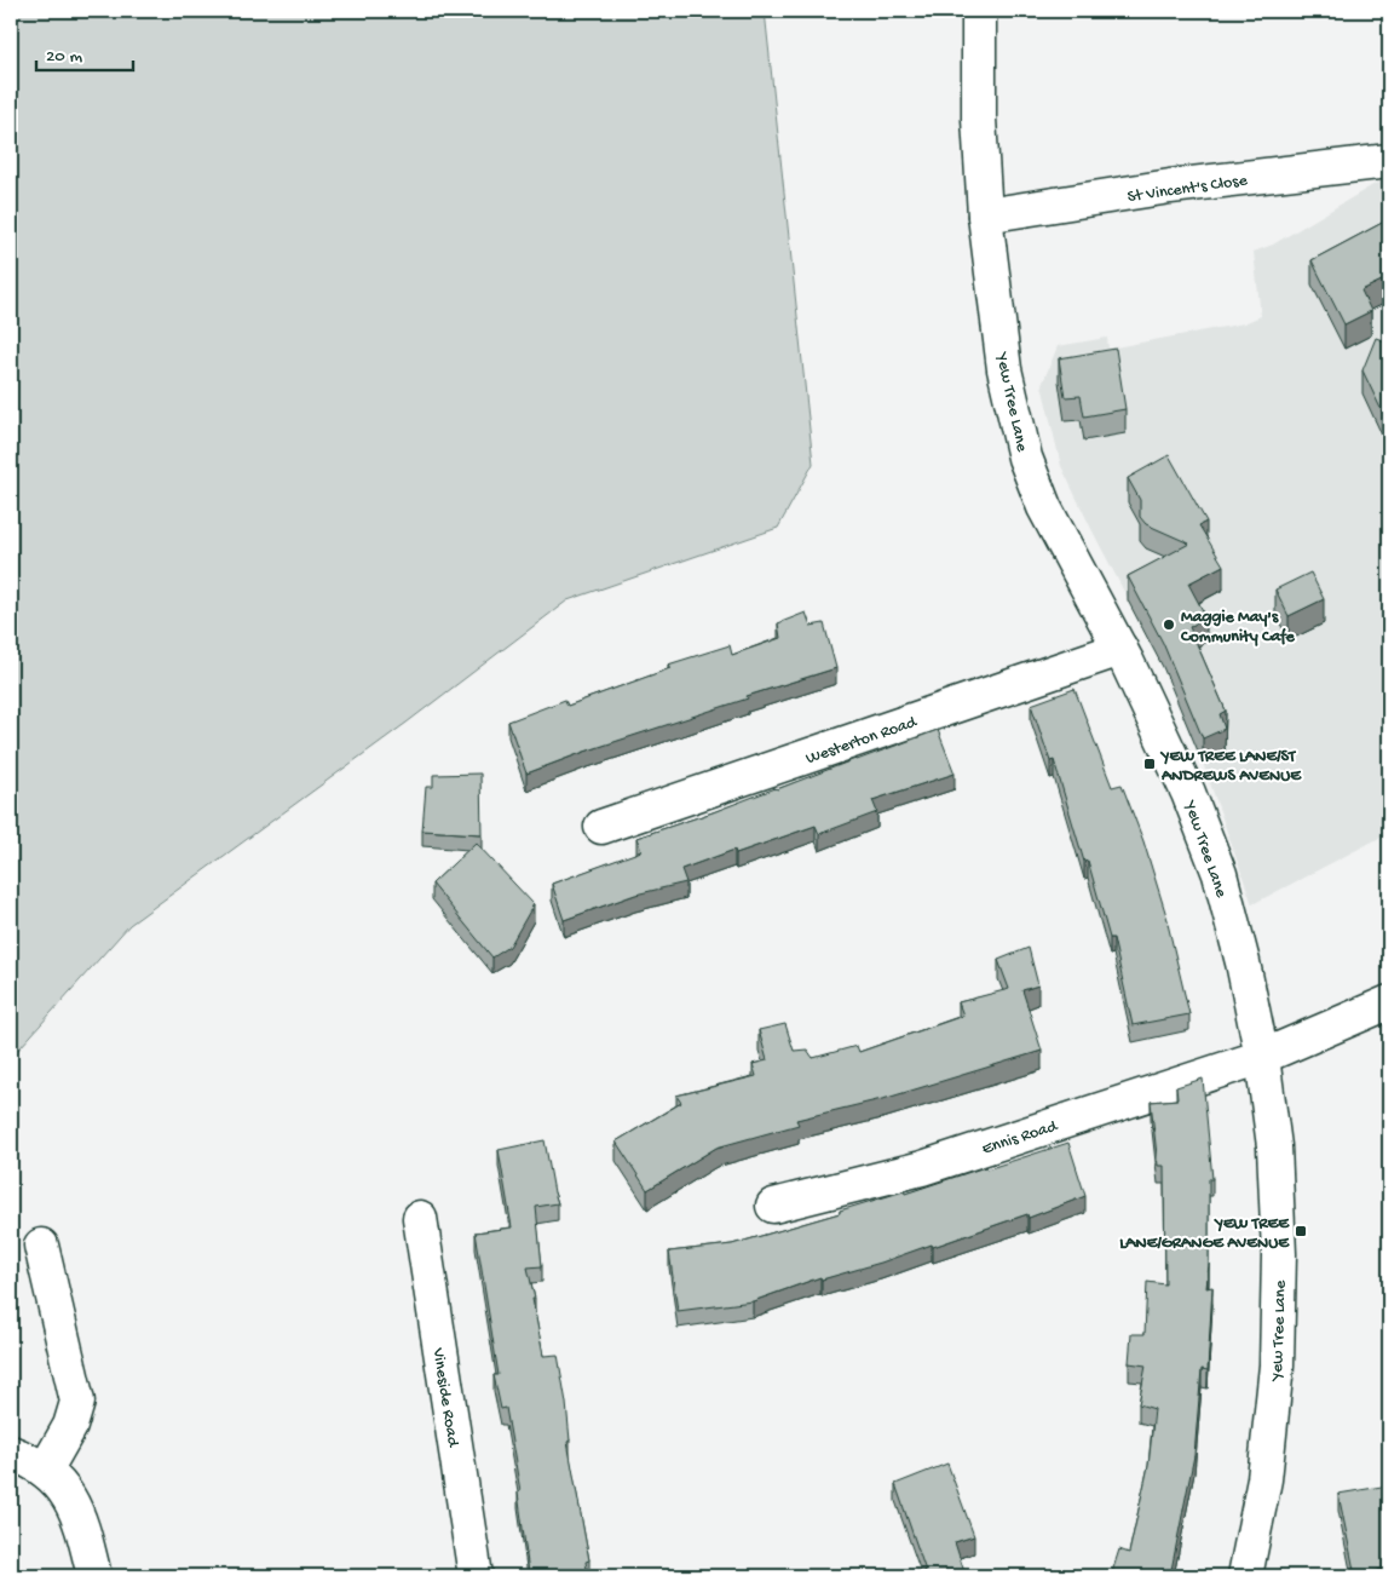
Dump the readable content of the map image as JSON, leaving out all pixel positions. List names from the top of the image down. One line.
{"streets":{"street":["St Vincent's Close","Yew Tree Lane","Westerton Road","Ennis Road","Vineside Road"]},"crossings":[["St Vincent's Close","Yew Tree Lane"],["Yew Tree Lane","Westerton Road"],["Yew Tree Lane","Ennis Road"]],"places":{"other":["Maggie May's Community Cafe"],"transit":["YEW TREE LANE/ST ANDREWS AVENUE","YEW TREE LANE/GRANGE AVENUE"]},"scale_bar":"20 m"}
